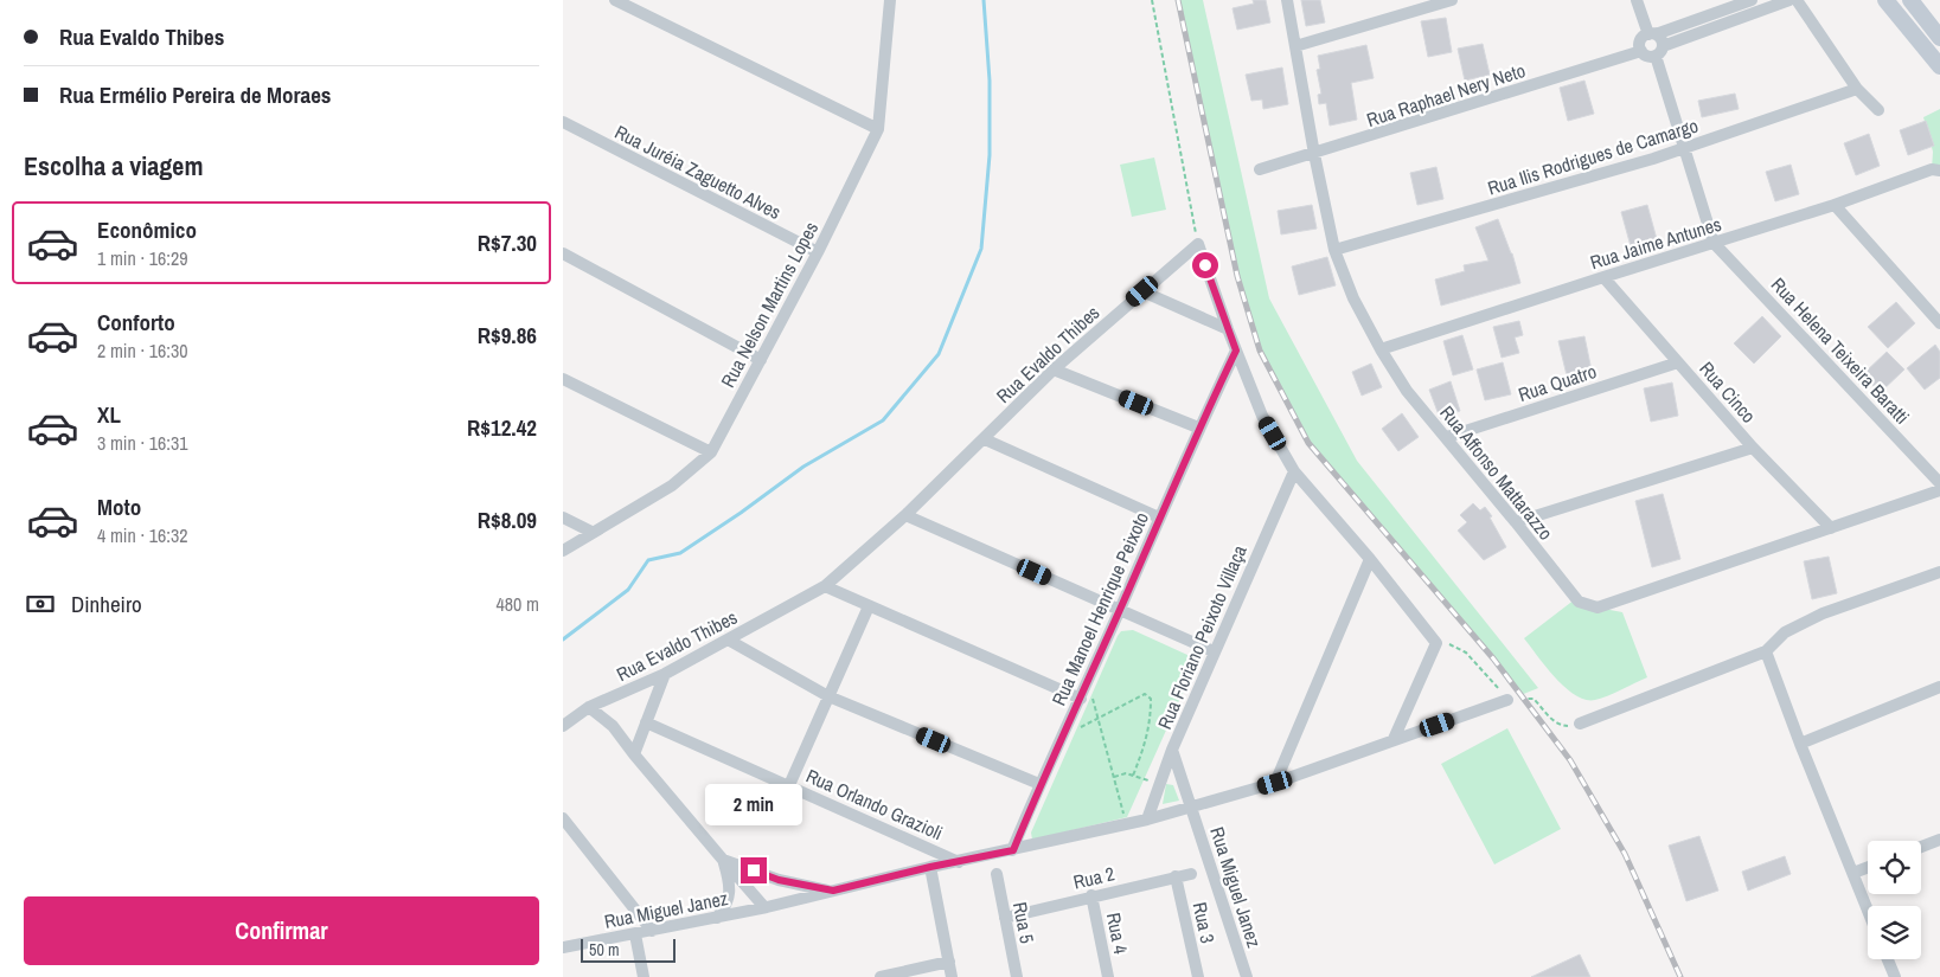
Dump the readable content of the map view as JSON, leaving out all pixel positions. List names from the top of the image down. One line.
{"streets":{"street":["Rua Raphael Nery Neto","Rua Ilis Rodrigues de Camargo","Rua Juréia Zaguetto Alves","Rua Jaime Antunes","Rua Nelson Martins Lopes","Rua Helena Teixeira Baratti","Rua Evaldo Thibes","Rua Quatro","Rua Cinco","Rua Affonso Mattarazzo","Rua Manoel Henrique Peixoto","Rua Floriano Peixoto Villaça","Rua Orlando Grazioli","Rua 2","Rua Miguel Janez","Rua 5","Rua 3","Rua 4"]},"crossings":[["Rua Raphael Nery Neto","Rua Affonso Mattarazzo"],["Rua Ilis Rodrigues de Camargo","Rua Affonso Mattarazzo"],["Rua Juréia Zaguetto Alves","Rua Nelson Martins Lopes"],["Rua Jaime Antunes","Rua Helena Teixeira Baratti"],["Rua Jaime Antunes","Rua Cinco"],["Rua Jaime Antunes","Rua Affonso Mattarazzo"],["Rua Quatro","Rua Cinco"],["Rua Quatro","Rua Affonso Mattarazzo"],["Rua Cinco","Rua Affonso Mattarazzo"],["Rua Manoel Henrique Peixoto","Rua Miguel Janez"],["Rua Floriano Peixoto Villaça","Rua Miguel Janez"],["Rua Orlando Grazioli","Rua Miguel Janez"],["Rua 2","Rua 5"],["Rua 2","Rua 3"],["Rua 2","Rua 4"]],"scale_bar":"50 m","page":{"banner":["Rua Evaldo Thibes","Rua Ermélio Pereira de Moraes"],"heading":"Escolha a viagem","list":[{"name":"Econômico","note":"1 min · 16:29","value":"R$7.30"},{"name":"Conforto","note":"2 min · 16:30","value":"R$9.86"},{"name":"XL","note":"3 min · 16:31","value":"R$12.42"},{"name":"Moto","note":"4 min · 16:32","value":"R$8.09"}],"pay":["Dinheiro","480 m"],"bubble":"2 min","buttons":"Confirmar","scale":"50 m"}}
